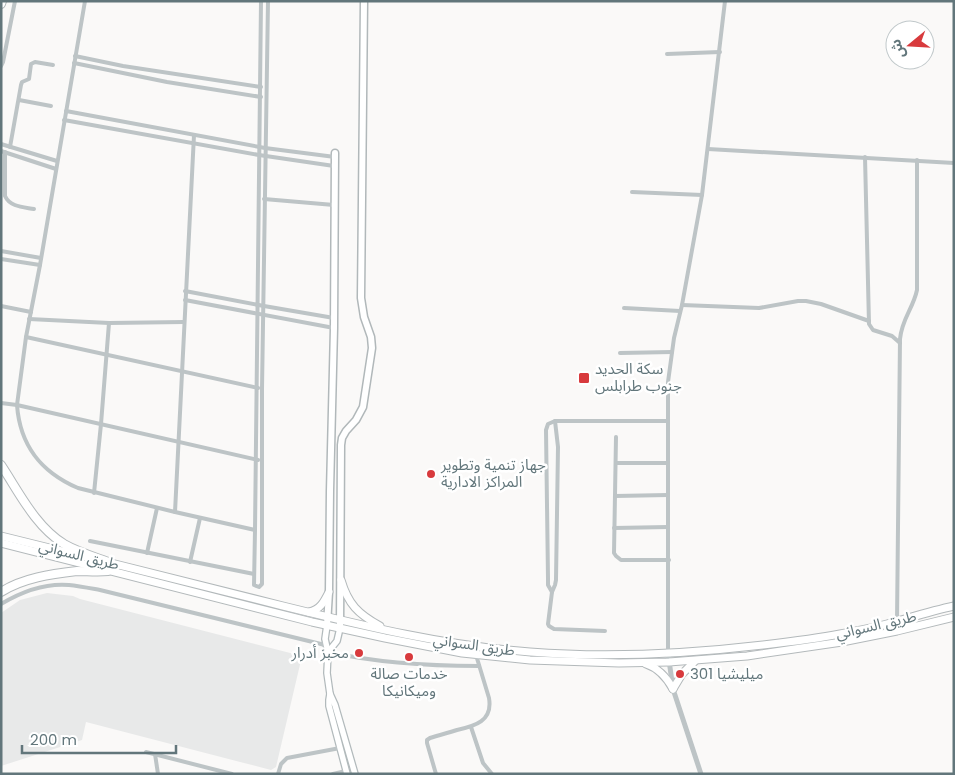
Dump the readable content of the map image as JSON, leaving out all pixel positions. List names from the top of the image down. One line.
{"streets":{"highway":["طريق السواني"]},"places":{"transit":["سكة الحديد جنوب طرابلس"],"other":["جهاز تنمية وتطوير المراكز الادارية","مخبز أدرار","خدمات صالة وميكانيكا","ميليشيا 301"]},"scale_bar":"200 m","north":"left"}
